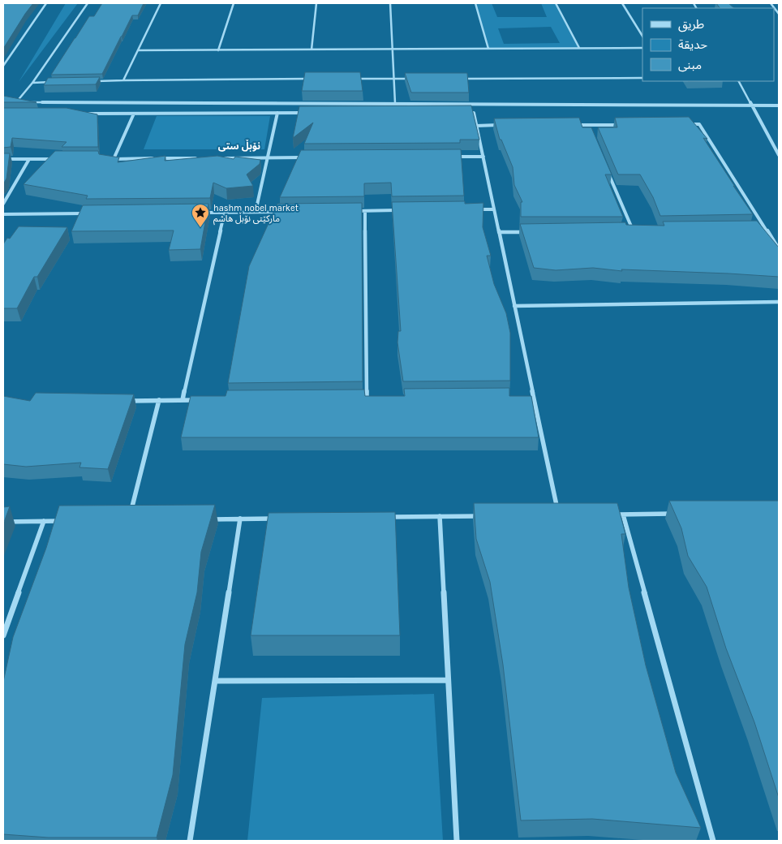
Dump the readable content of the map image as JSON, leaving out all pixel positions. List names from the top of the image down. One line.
{"districts":["نۆبڵ ستی"],"places":{"place":["hashm nobel market مارکێتی نۆبڵ هاشم"]},"legend":["طريق","حديقة","مبنى"]}
